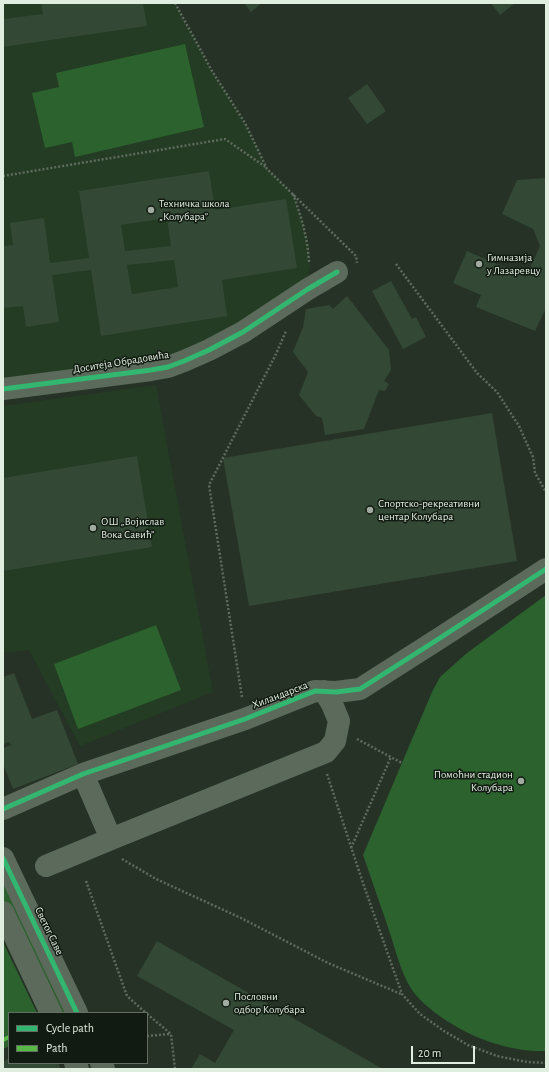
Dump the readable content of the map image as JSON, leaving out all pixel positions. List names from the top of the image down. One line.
{"streets":{"street":["Доситеја Обрадовића","Хиландарска","Светог Саве"]},"places":["Техничка школа „Колубара”","Гимназија у Лазаревцу","Спортско-рекреативни центар Колубара","ОШ „Војислав Вока Савић”","Помоћни стадион Колубара","Пословни одбор Колубара"],"legend":["Cycle path","Path"],"scale_bar":"20 m"}
